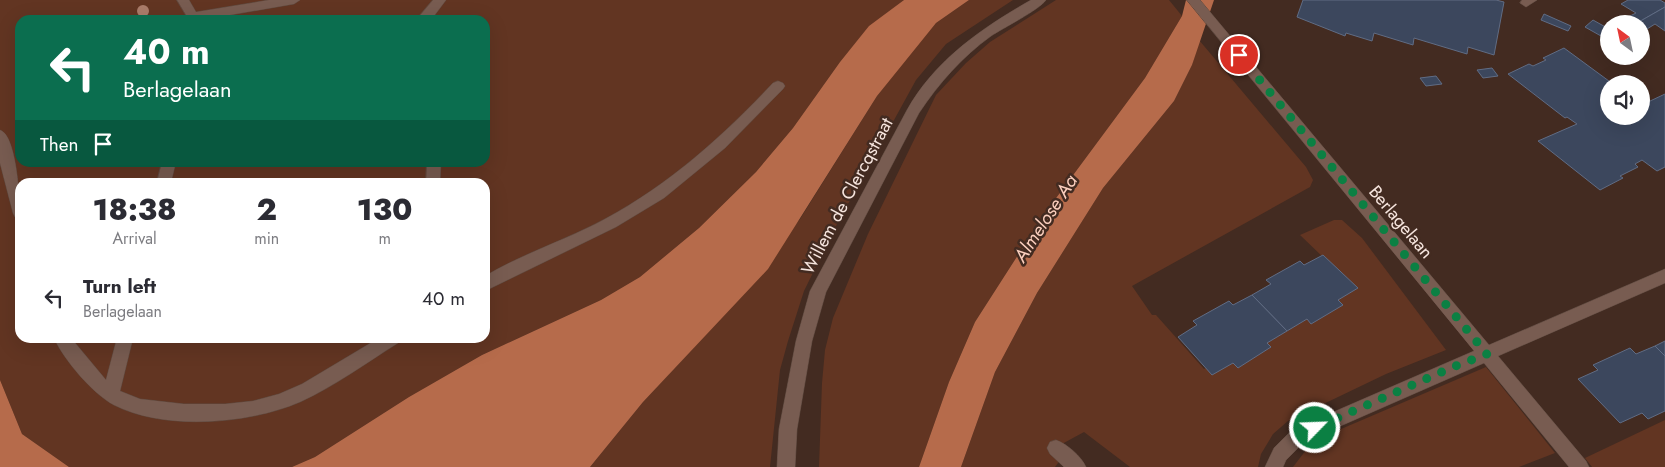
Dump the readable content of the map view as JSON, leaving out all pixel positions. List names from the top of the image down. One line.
{"streets":{"street":["Willem de Clercqstraat","Berlagelaan"]},"water":["Almelose Aa"],"north":"top left","page":{"turn":["40 m","Berlagelaan"],"then":"Then","eta":["18:38","Arrival","2","min","130","m"],"list":[{"name":"Turn left","note":"Berlagelaan","value":"40 m"}]}}
